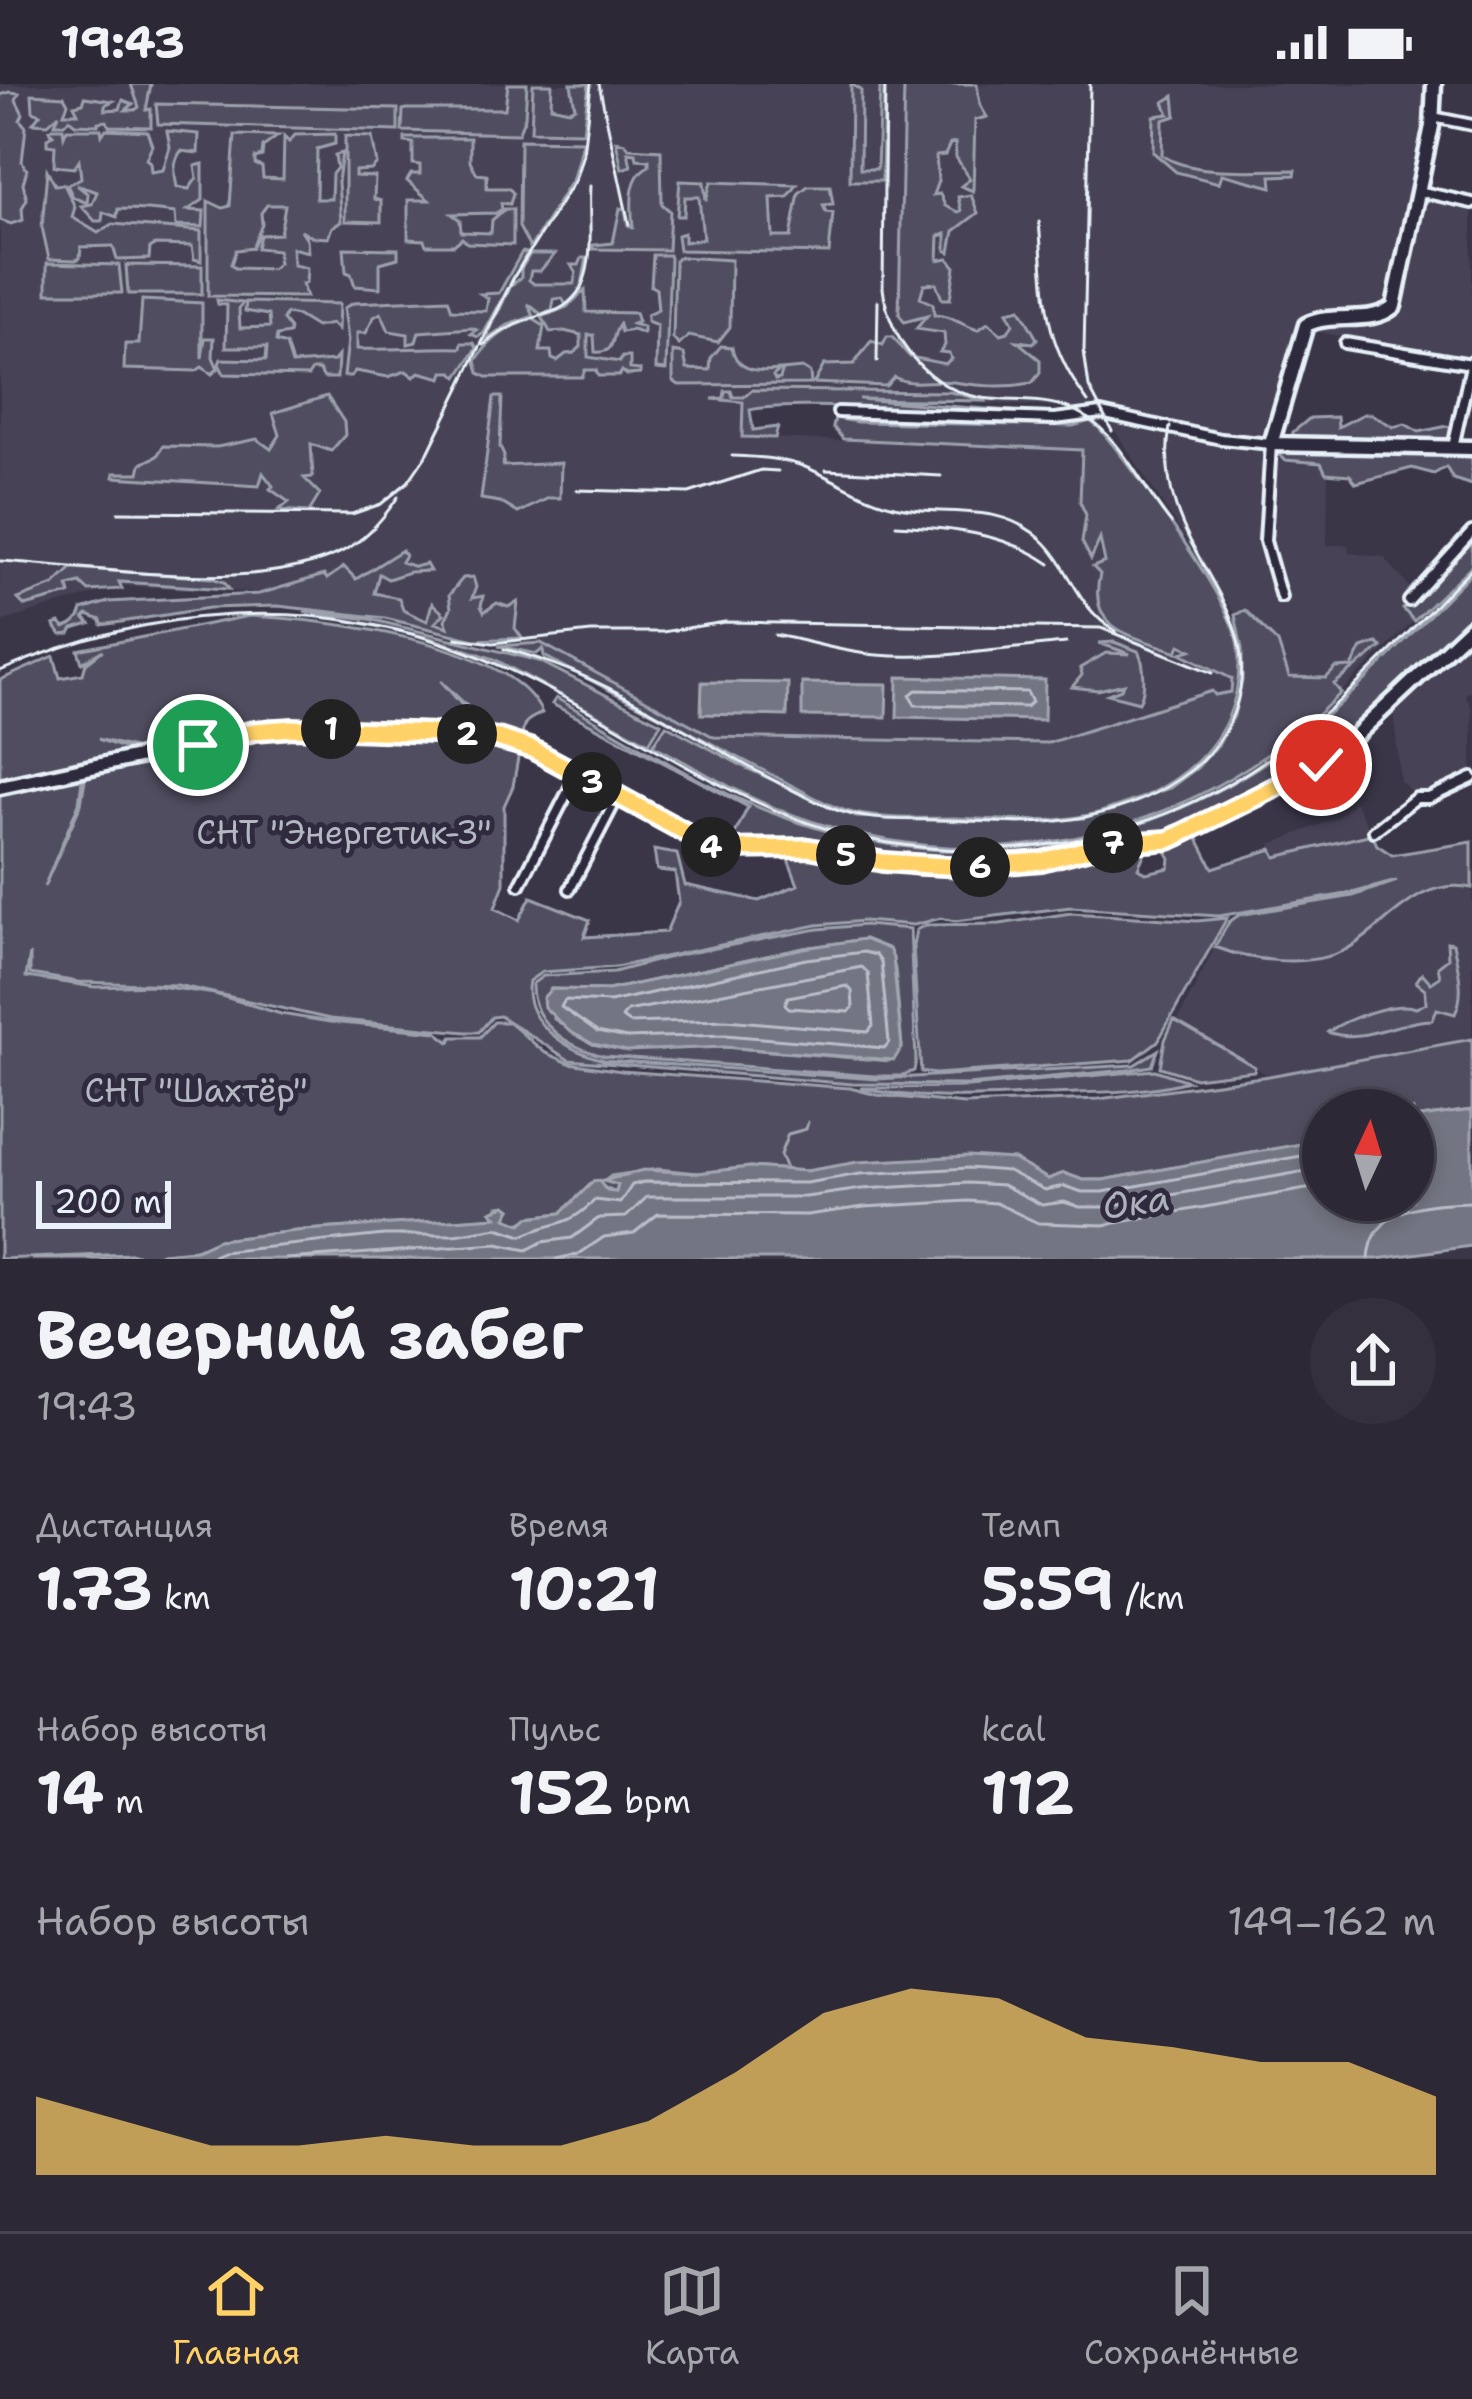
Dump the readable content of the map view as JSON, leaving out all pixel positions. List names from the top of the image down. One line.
{"water":["Ока"],"parks":["СНТ \"Энергетик-3\"","СНТ \"Шахтёр\""],"scale_bar":"200 m","north":"top","page":{"status":"19:43","pins":["1","2","3","7","4","5","6"],"scale":"200 m","heading":["Вечерний забег","19:43"],"stats":[["Дистанция","1.73 km"],["Время","10:21"],["Темп","5:59 /km"],["Набор высоты","14 m"],["Пульс","152 bpm"],["kcal","112"]],"chart":["Набор высоты","149–162 m"],"tabs":["Главная","Карта","Сохранённые"]}}
